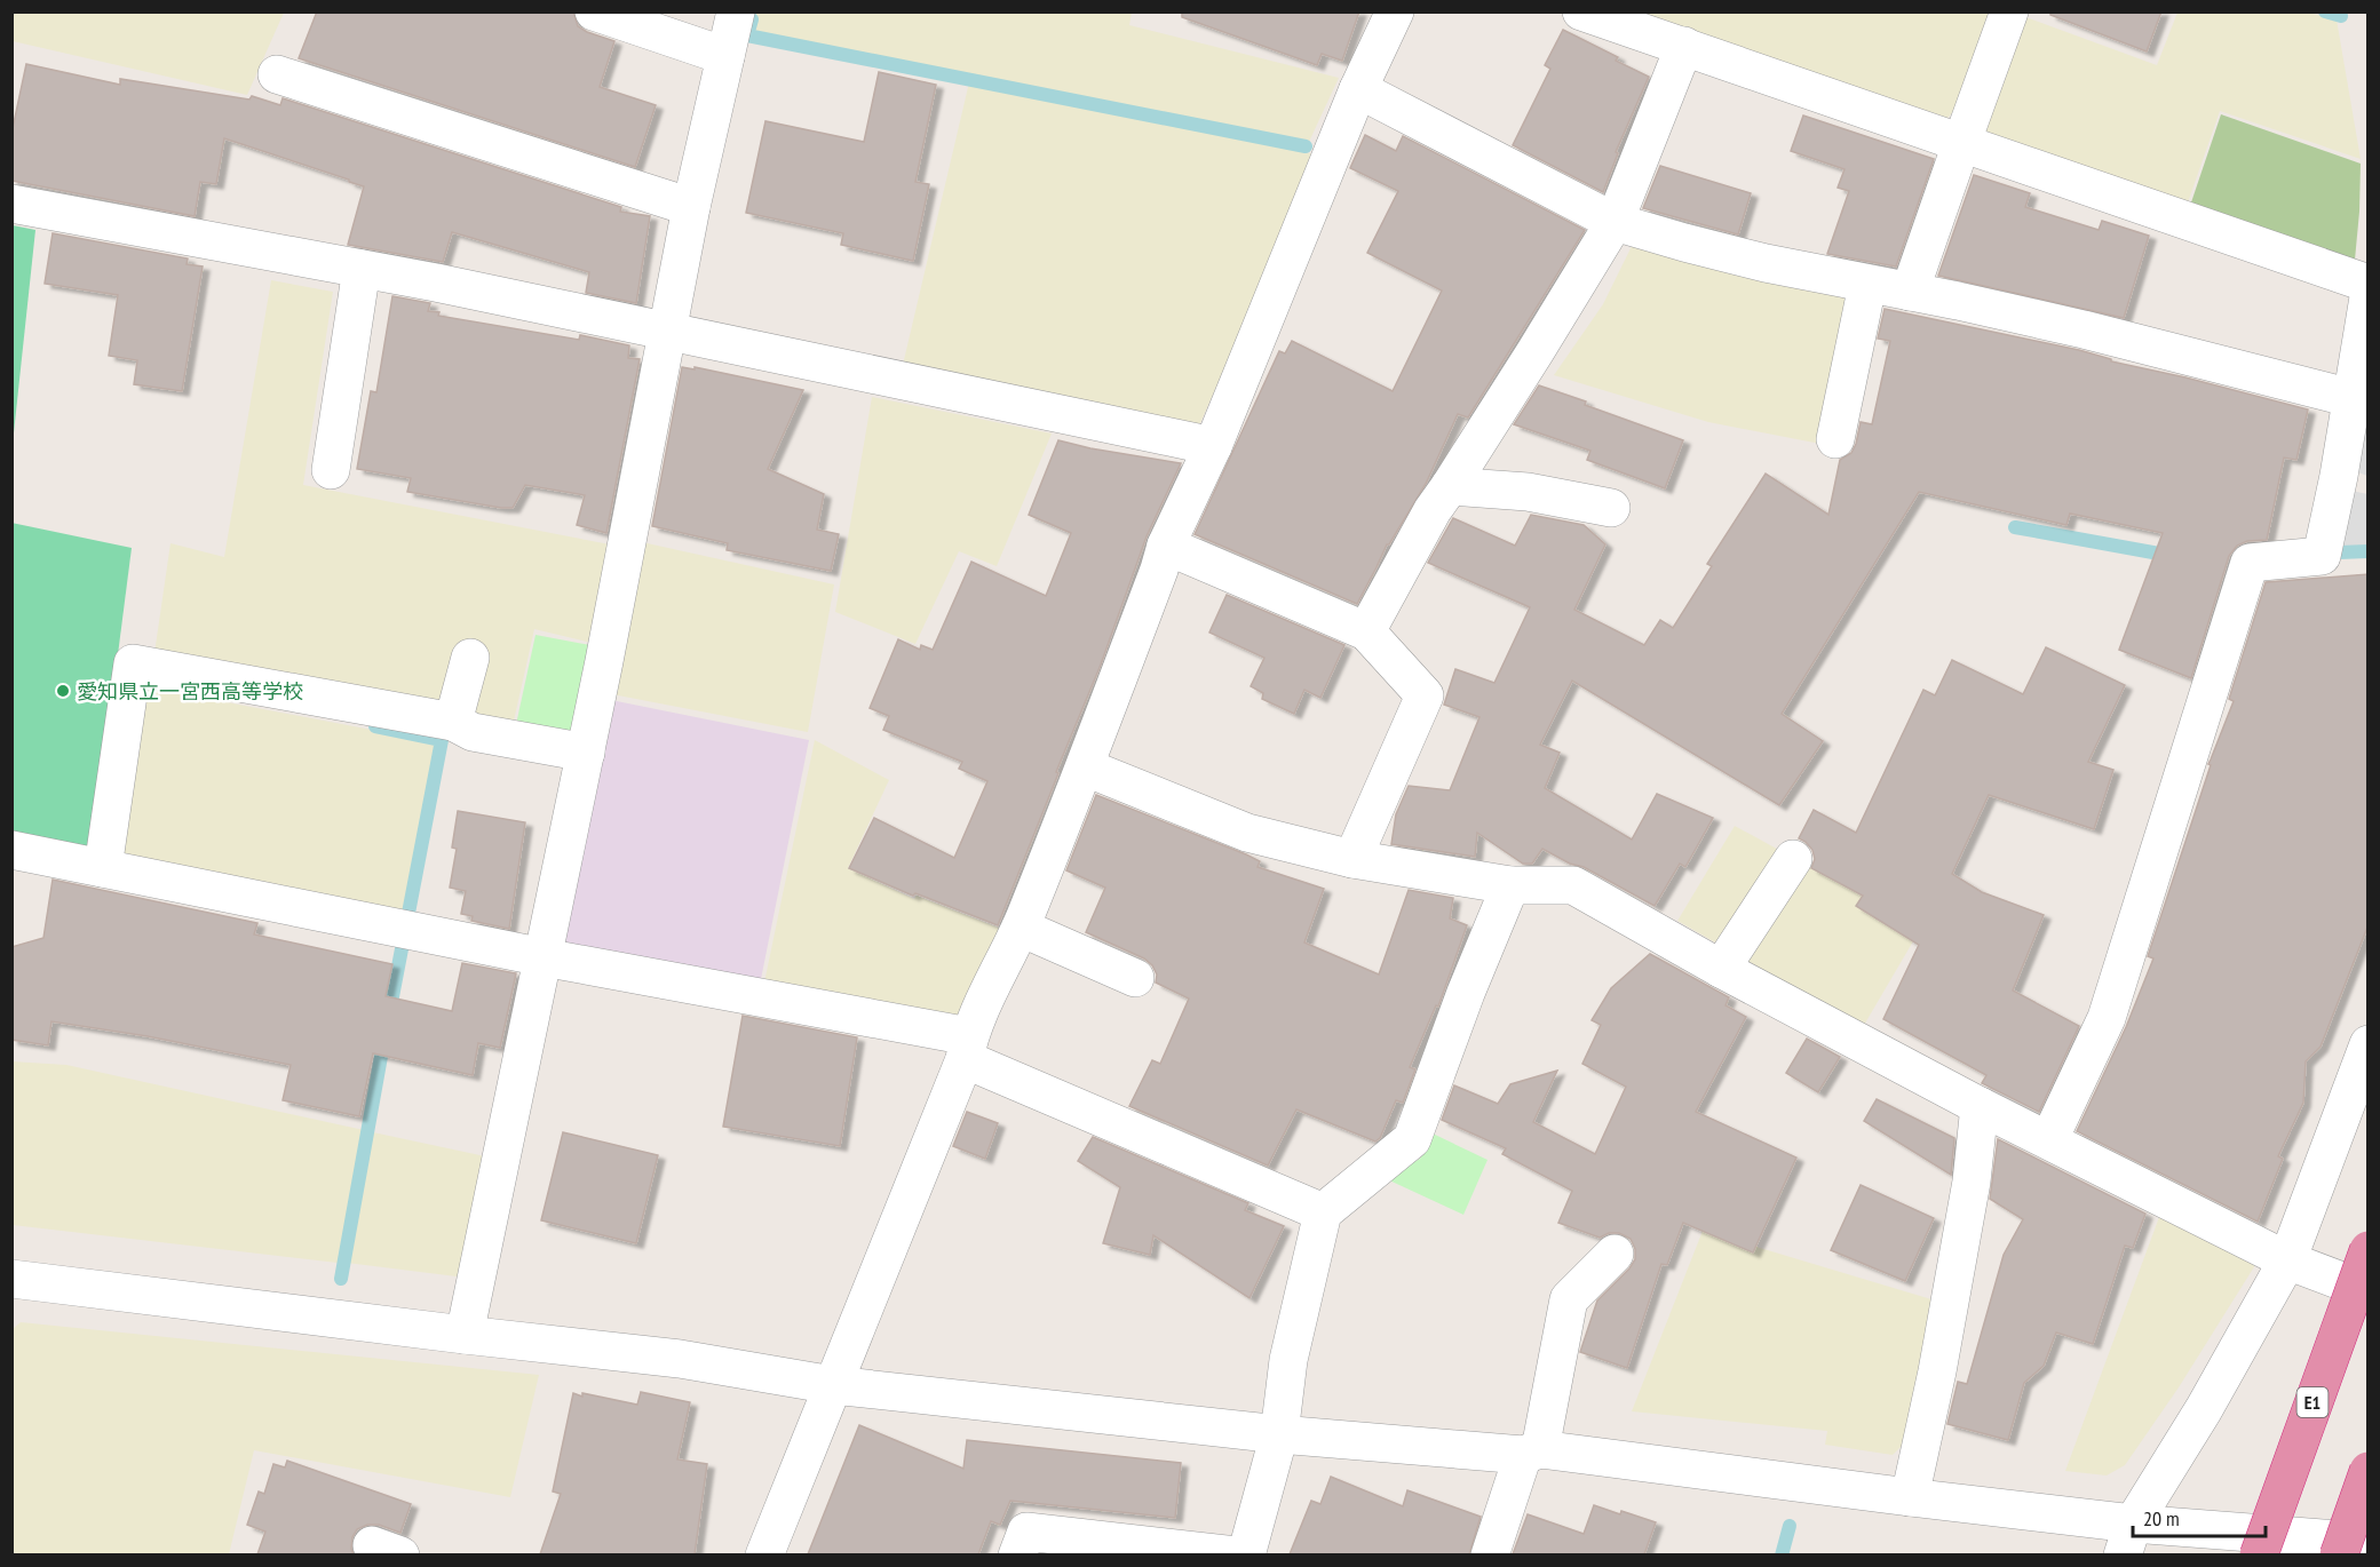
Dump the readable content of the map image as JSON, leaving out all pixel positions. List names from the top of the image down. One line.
{"streets":{"highway":["E1"]},"places":["愛知県立一宮西高等学校"],"scale_bar":"20 m"}
